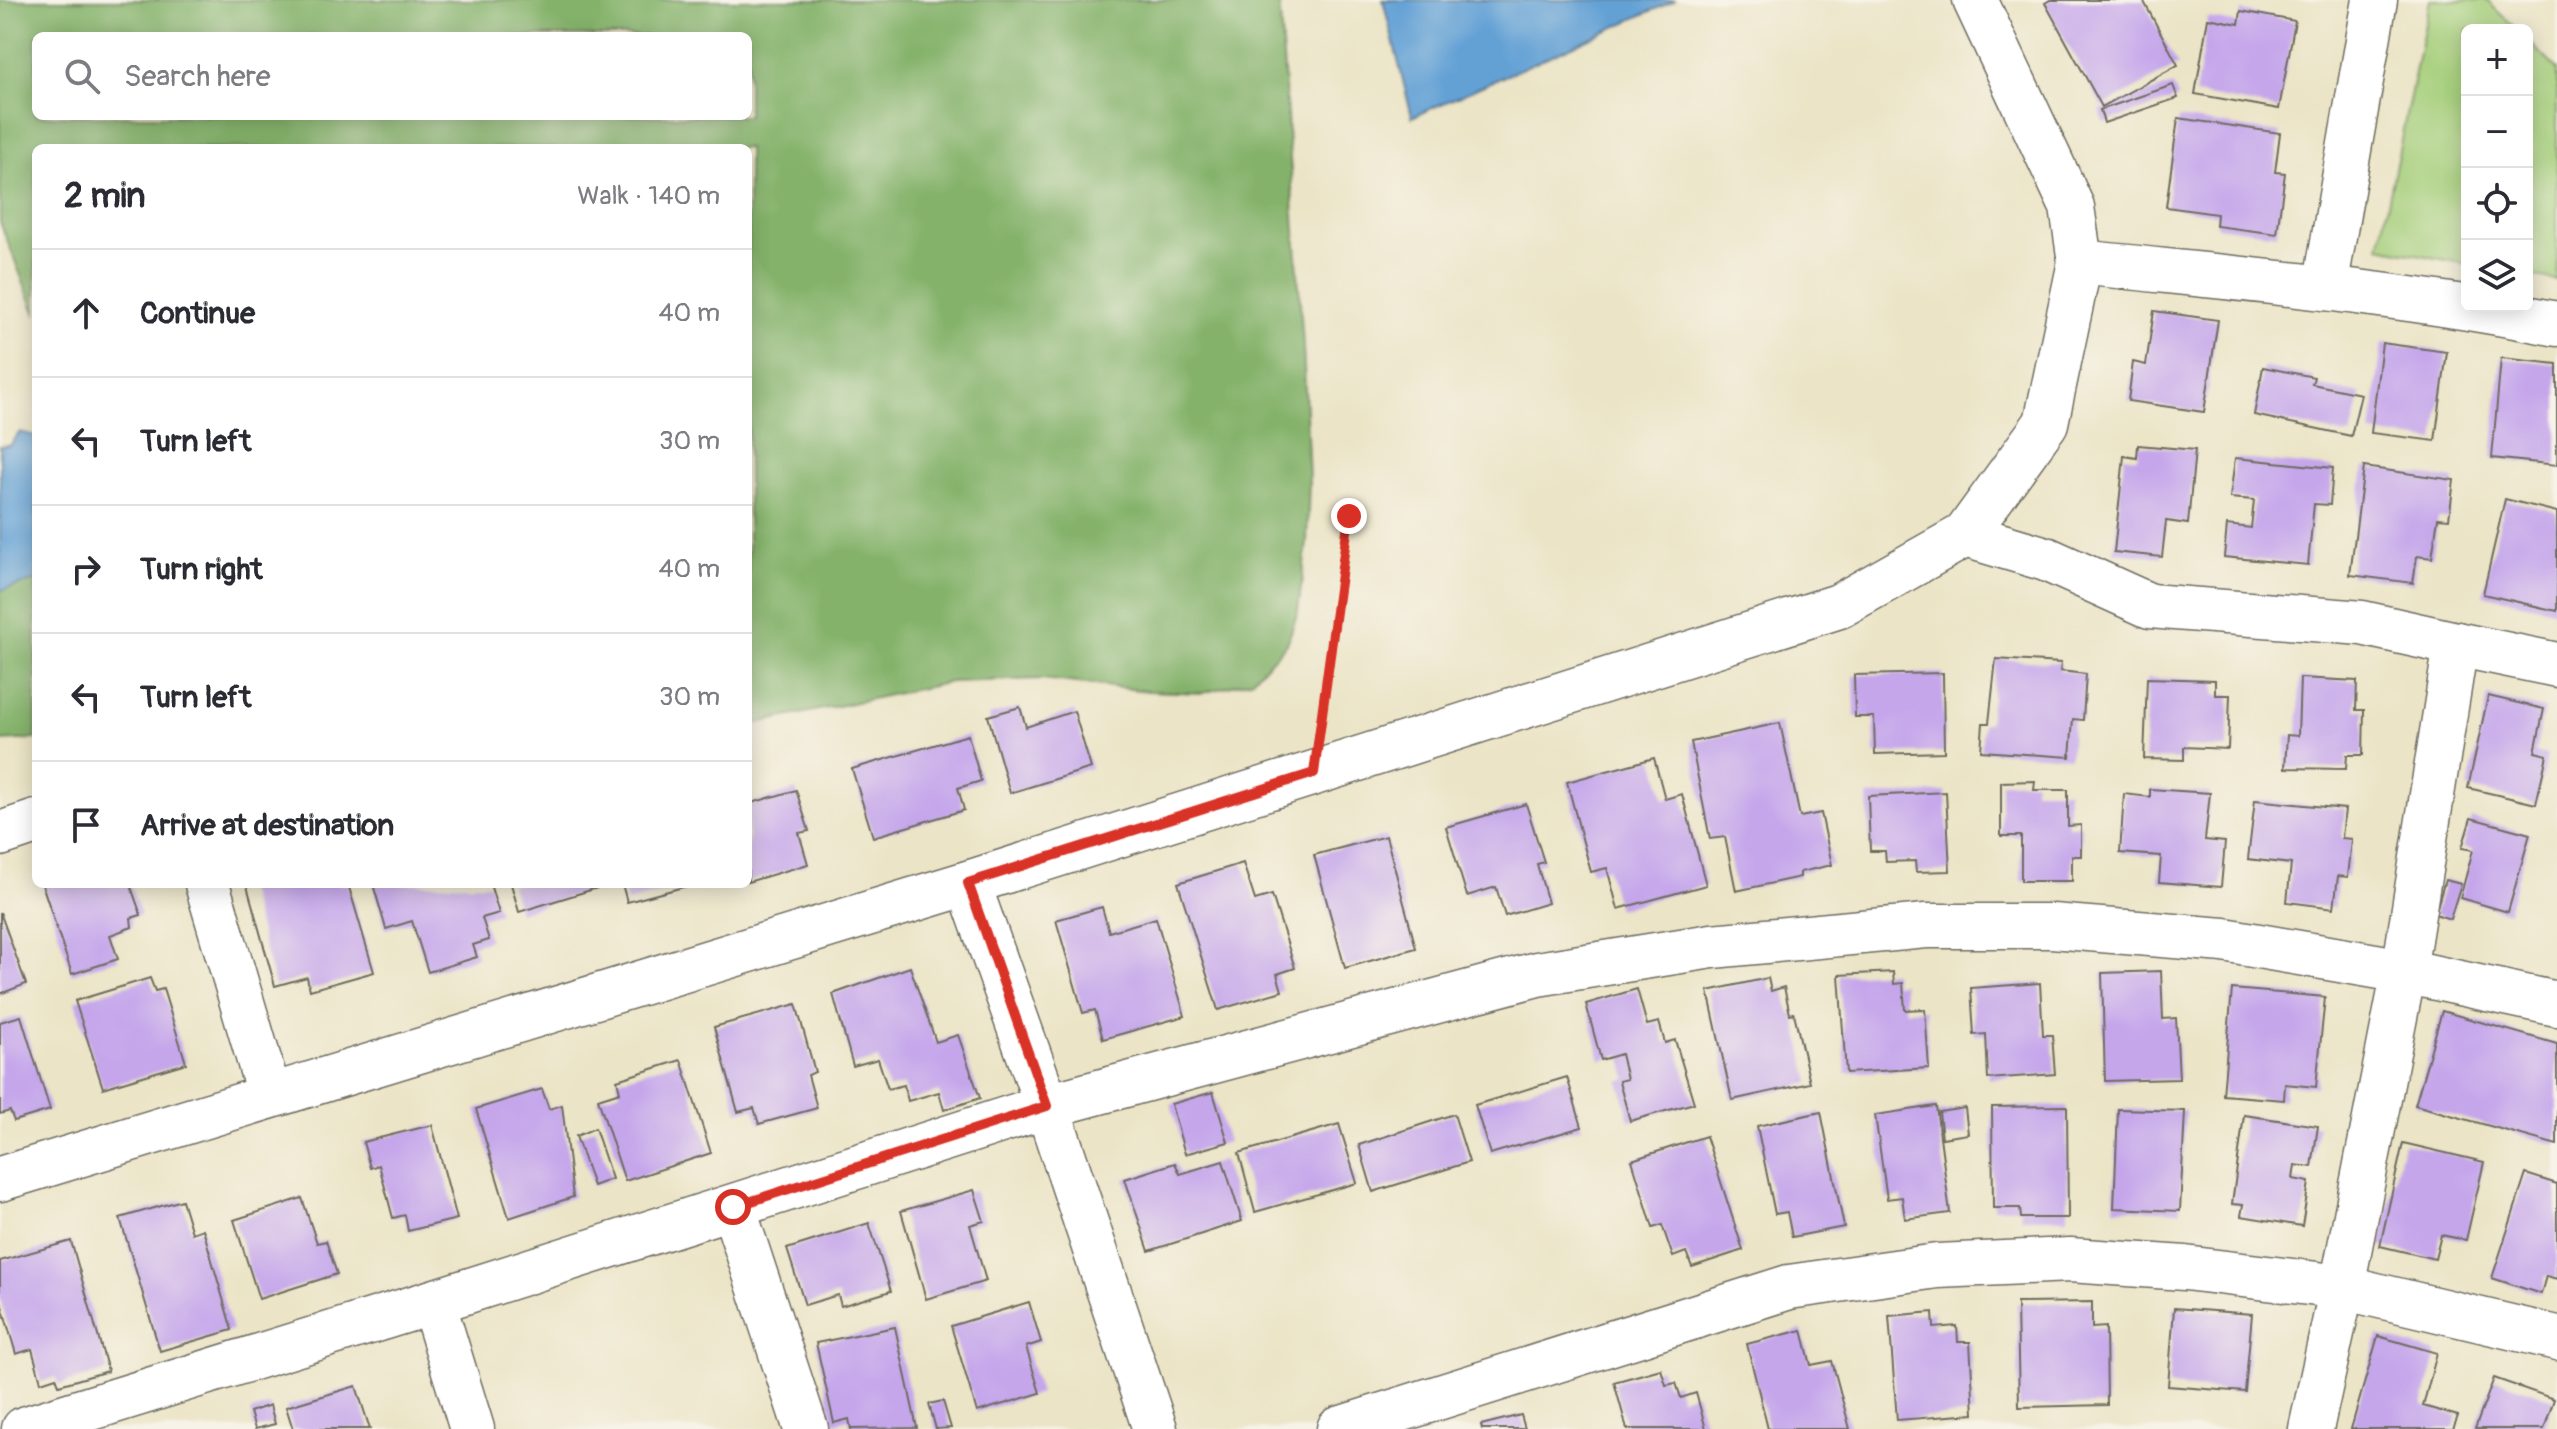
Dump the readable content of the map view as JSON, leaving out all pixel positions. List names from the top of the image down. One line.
{"page":{"map_buttons":["+","−"],"search":"Search here","heading":["2 min","Walk · 140 m"],"list":[["Continue","40 m"],["Turn left","30 m"],["Turn right","40 m"],["Turn left","30 m"],"Arrive at destination"]}}
